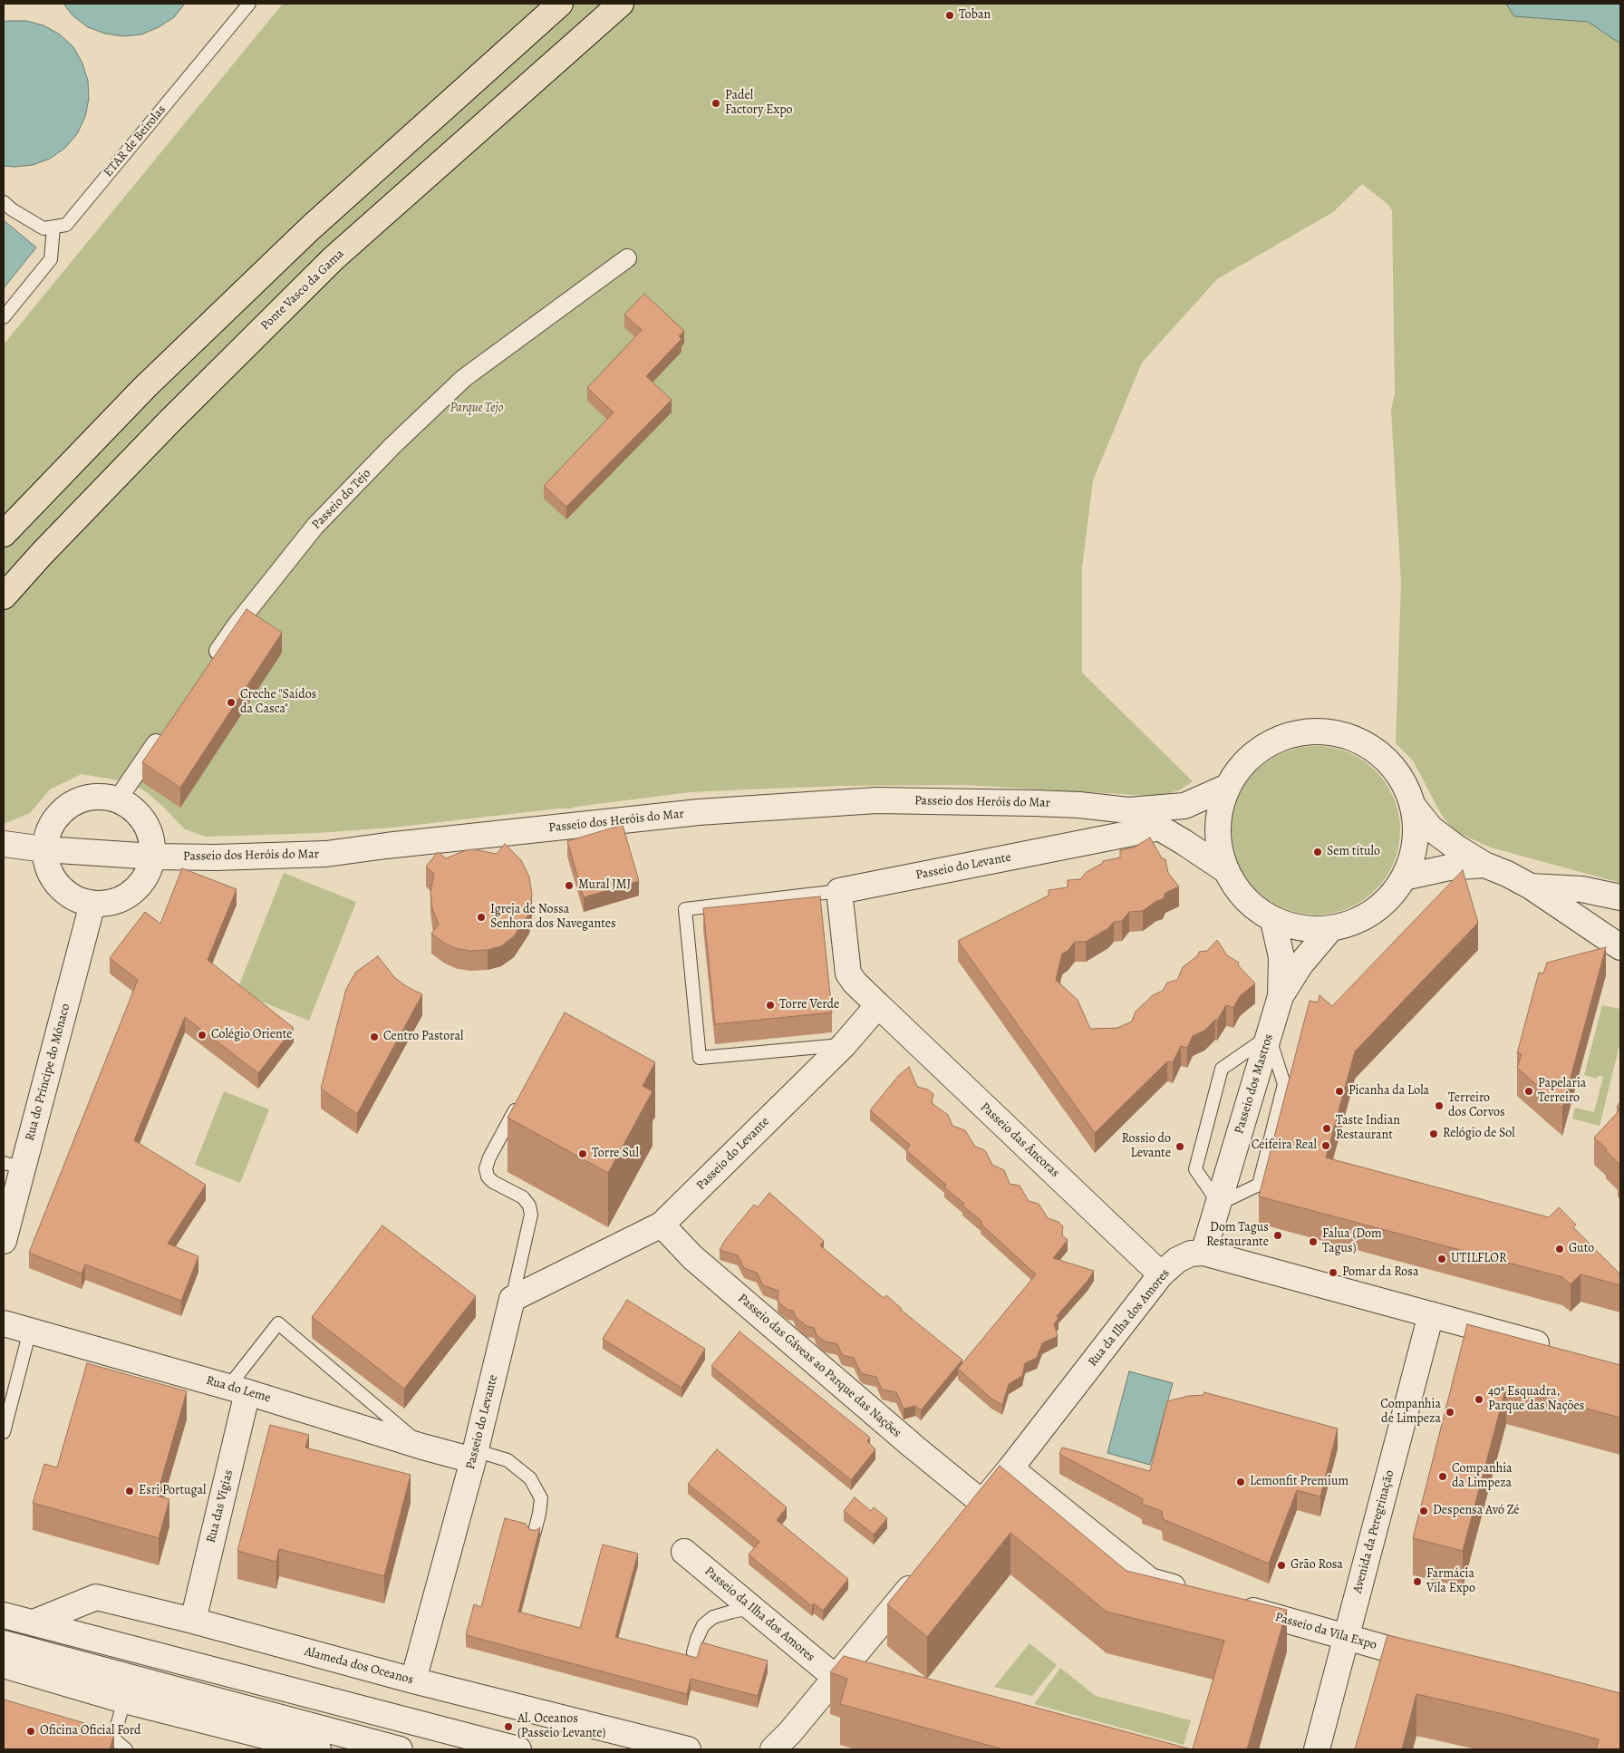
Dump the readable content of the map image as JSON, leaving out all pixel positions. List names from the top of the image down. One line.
{"streets":{"highway":["Ponte Vasco da Gama"],"street":["Passeio do Tejo","Passeio dos Heróis do Mar","Passeio do Levante","Rua do Príncipe do Mónaco","Passeio dos Mastros","Passeio das Âncoras","Rua da Ilha dos Amores","Passeio das Gáveas ao Parque das Nações","Rua do Leme","Rua das Vigias","Avenida da Peregrinação","Passeio da Ilha dos Amores","Passeio da Vila Expo","Alameda dos Oceanos"],"lane":["ETAR de Beirolas"]},"crossings":[["Passeio do Levante","Passeio das Âncoras"],["Passeio do Levante","Passeio das Gáveas ao Parque das Nações"],["Passeio do Levante","Rua do Leme"],["Passeio do Levante","Alameda dos Oceanos"],["Passeio dos Mastros","Rua da Ilha dos Amores"],["Passeio das Âncoras","Rua da Ilha dos Amores"],["Rua da Ilha dos Amores","Passeio das Gáveas ao Parque das Nações"],["Rua da Ilha dos Amores","Avenida da Peregrinação"],["Rua do Leme","Rua das Vigias"],["Rua das Vigias","Alameda dos Oceanos"],["Avenida da Peregrinação","Passeio da Vila Expo"]],"parks":["Parque Tejo"],"places":["Toban","Padel Factory Expo","Creche \"Saídos da Casca\"","Sem título","Mural JMJ","Igreja de Nossa Senhora dos Navegantes","Torre Verde","Colégio Oriente","Centro Pastoral","Picanha da Lola","Papelaria Terreiro","Terreiro dos Corvos","Taste Indian Restaurant","Relógio de Sol","Ceifeira Real","Rossio do Levante","Torre Sul","Dom Tagus Restaurante","Falua (Dom Tagus)","Guto","UTILFLOR","Pomar da Rosa","40ª Esquadra, Parque das Nações","Companhia de Limpeza","Companhia da Limpeza","Lemonfit Premium","Esri Portugal","Despensa Avó Zé","Grão Rosa","Farmácia Vila Expo","Al. Oceanos (Passeio Levante)","Oficina Oficial Ford"]}
